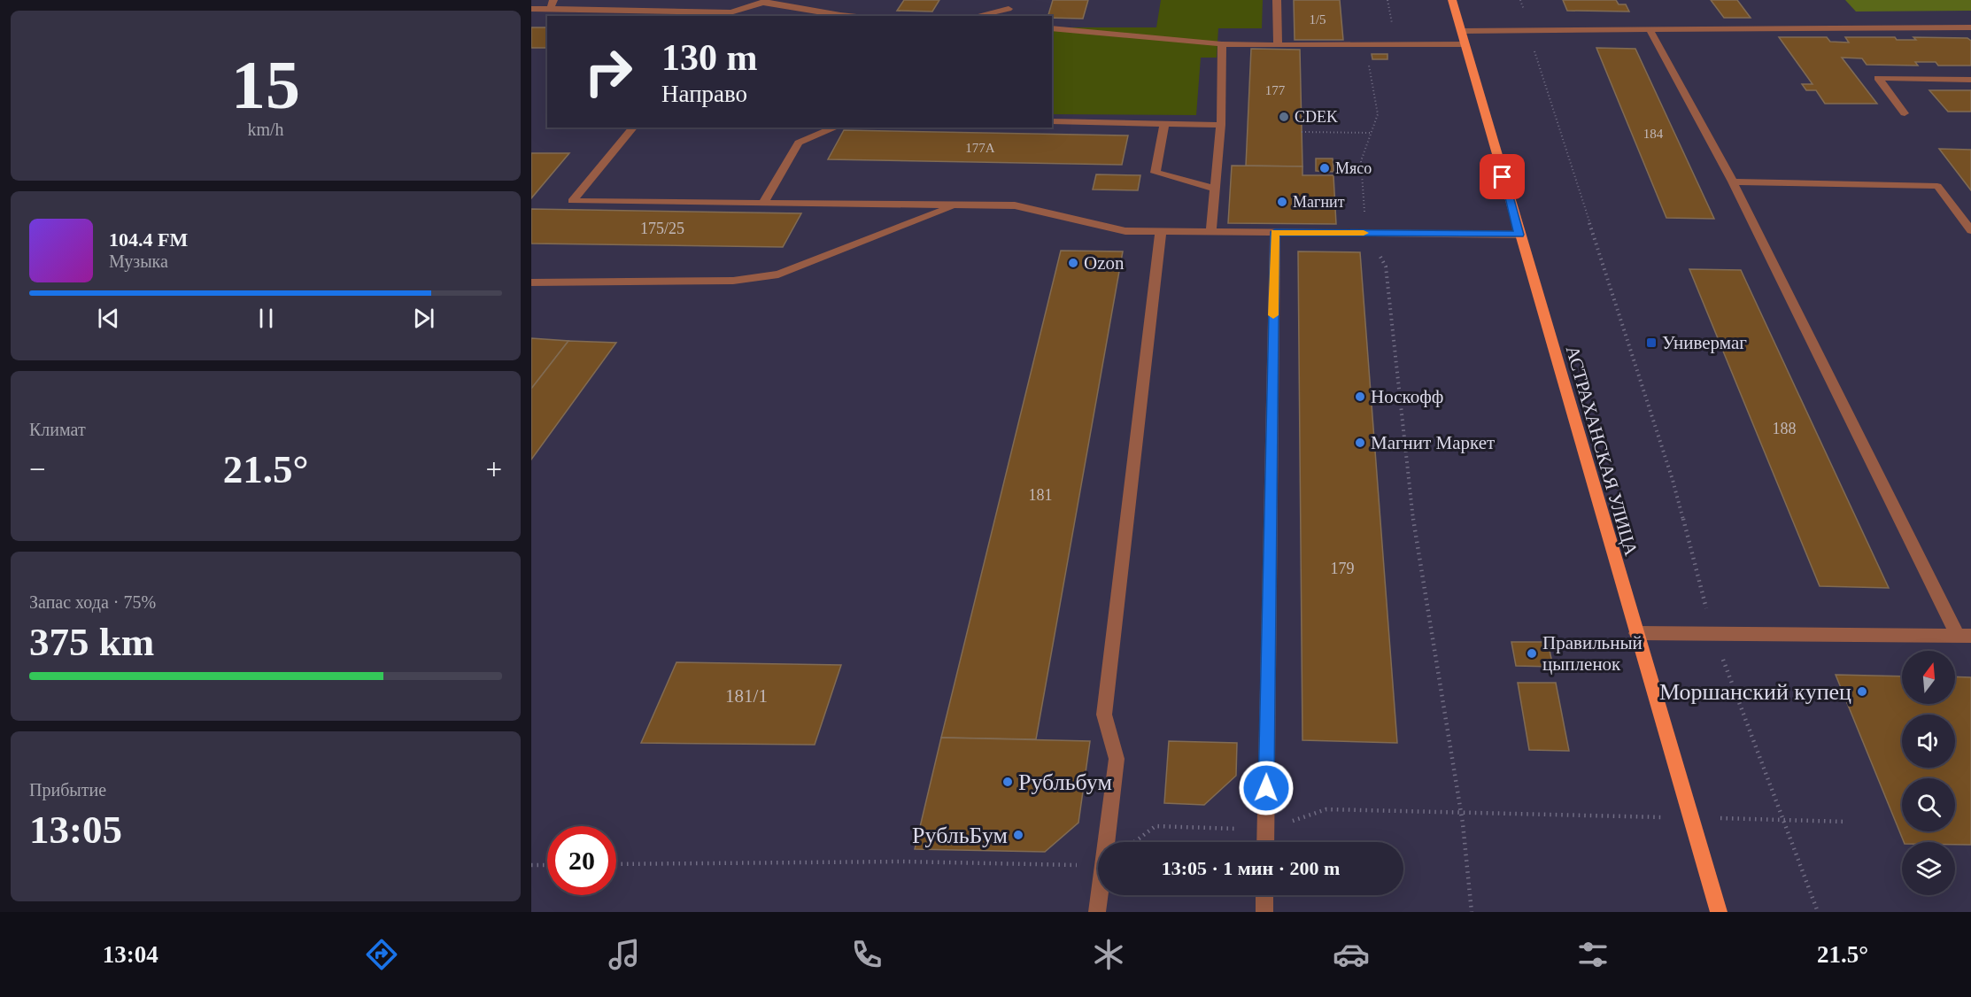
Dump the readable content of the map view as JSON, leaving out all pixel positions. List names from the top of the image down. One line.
{"streets":{"main road":["АСТРАХАНСКАЯ УЛИЦА"]},"places":{"other":["CDEK","Мясо","Магнит","Ozon","Носкофф","Магнит Маркет","Правильный цыпленок","Моршанский купец","Рубльбум","РубльБум"],"transit":["Универмаг"]},"house_numbers":["1/5","177","184","177А","175/25","188","181","179","181/1"],"north":"top","page":{"tile":[["15","km/h"],"Климат",["Запас хода · 75%","375 km"],["Прибытие","13:05"]],"turn":["130 m","Направо"],"song":["104.4 FM","Музыка"],"heat":["−","21.5°","+"],"limit":"20","trip":"13:05 · 1 мин · 200 m","tabs":["13:04","21.5°"]}}
